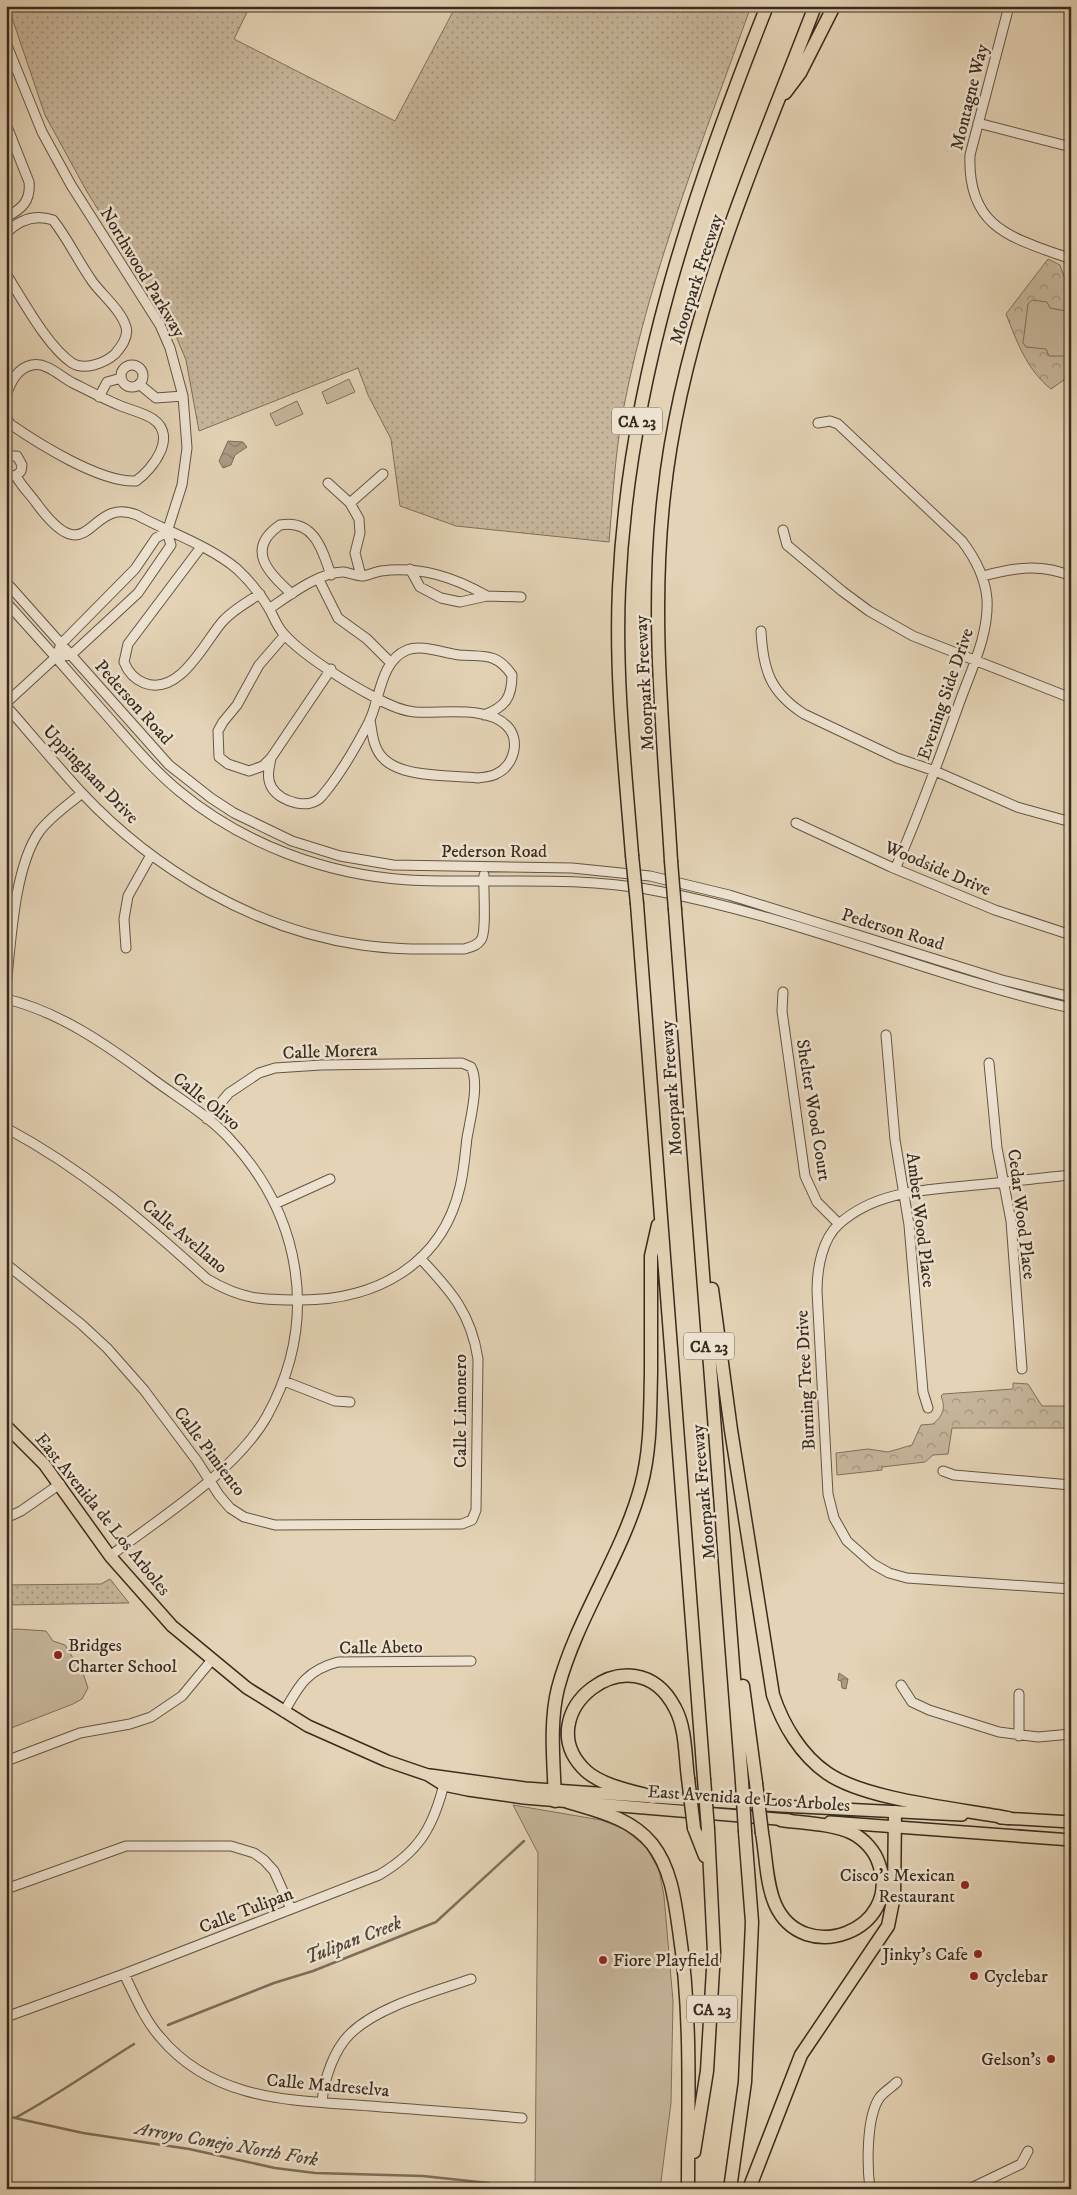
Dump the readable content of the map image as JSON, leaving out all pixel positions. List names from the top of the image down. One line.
{"streets":{"highway":["Moorpark Freeway","CA 23"],"main road":["East Avenida de Los Arboles"],"street":["Montagne Way","Northwood Parkway","Evening Side Drive","Pederson Road","Uppingham Drive","Woodside Drive","Calle Morera","Calle Olivo","Shelter Wood Court","Cedar Wood Place","Amber Wood Place","Calle Avellano","Burning Tree Drive","Calle Limonero","Calle Pimiento","Calle Abeto","Calle Tulipan","Calle Madreselva"]},"crossings":[["Northwood Parkway","Pederson Road"],["Evening Side Drive","Woodside Drive"],["Pederson Road","Uppingham Drive"],["Calle Morera","Calle Olivo"],["Calle Morera","Calle Avellano"],["Calle Olivo","Calle Avellano"],["Calle Olivo","Calle Pimiento"],["Calle Olivo","East Avenida de Los Arboles"],["Shelter Wood Court","Burning Tree Drive"],["Cedar Wood Place","Burning Tree Drive"],["Amber Wood Place","Burning Tree Drive"],["Calle Avellano","Calle Limonero"],["Calle Limonero","Calle Pimiento"],["East Avenida de Los Arboles","Calle Abeto"],["East Avenida de Los Arboles","Calle Tulipan"],["Calle Tulipan","Calle Madreselva"]],"water":["Tulipan Creek","Arroyo Conejo North Fork"],"places":["Bridges Charter School","Cisco's Mexican Restaurant","Jinky's Cafe","Fiore Playfield","Cyclebar","Gelson's"]}
